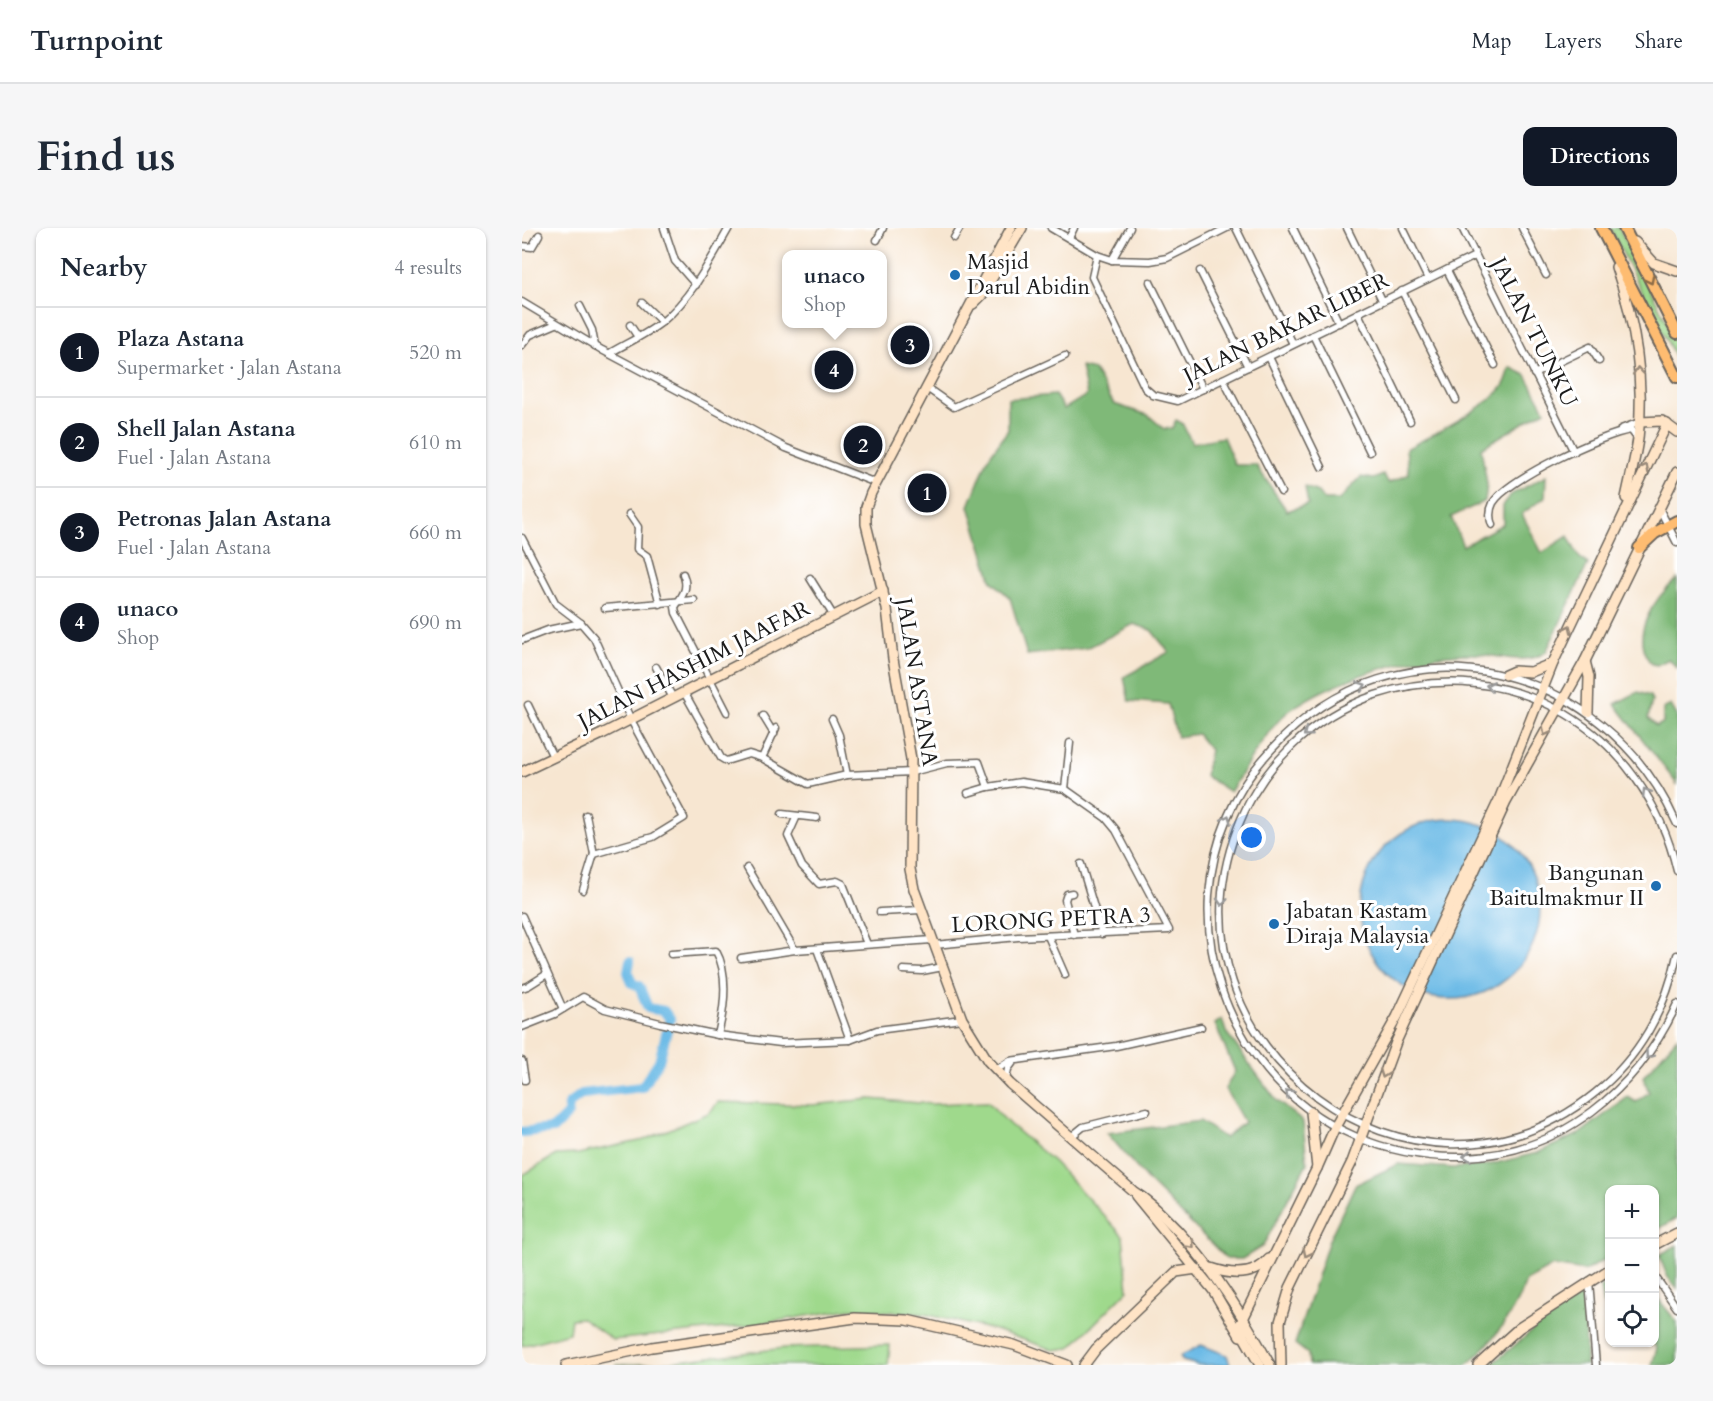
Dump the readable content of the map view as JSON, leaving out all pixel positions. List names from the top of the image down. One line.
{"streets":{"street":["JALAN BAKAR LIBER","JALAN TUNKU","JALAN HASHIM JAAFAR","JALAN ASTANA","LORONG PETRA 3"]},"crossings":[["JALAN BAKAR LIBER","JALAN TUNKU"],["JALAN HASHIM JAAFAR","JALAN ASTANA"],["JALAN ASTANA","LORONG PETRA 3"]],"places":["Masjid Darul Abidin","Bangunan Baitulmakmur II","Jabatan Kastam Diraja Malaysia"],"page":{"header":"Turnpoint","nav":["Map","Layers","Share"],"buttons":"Directions","title":"Find us","heading":["Nearby","4 results"],"popup":["unaco","Shop"],"list":[{"mark":"1","name":"Plaza Astana","note":"Supermarket · Jalan Astana","value":"520 m"},{"mark":"2","name":"Shell Jalan Astana","note":"Fuel · Jalan Astana","value":"610 m"},{"mark":"3","name":"Petronas Jalan Astana","note":"Fuel · Jalan Astana","value":"660 m"},{"mark":"4","name":"unaco","note":"Shop","value":"690 m"}],"pins":["3","4","2","1"],"map_buttons":["+","−"]}}
